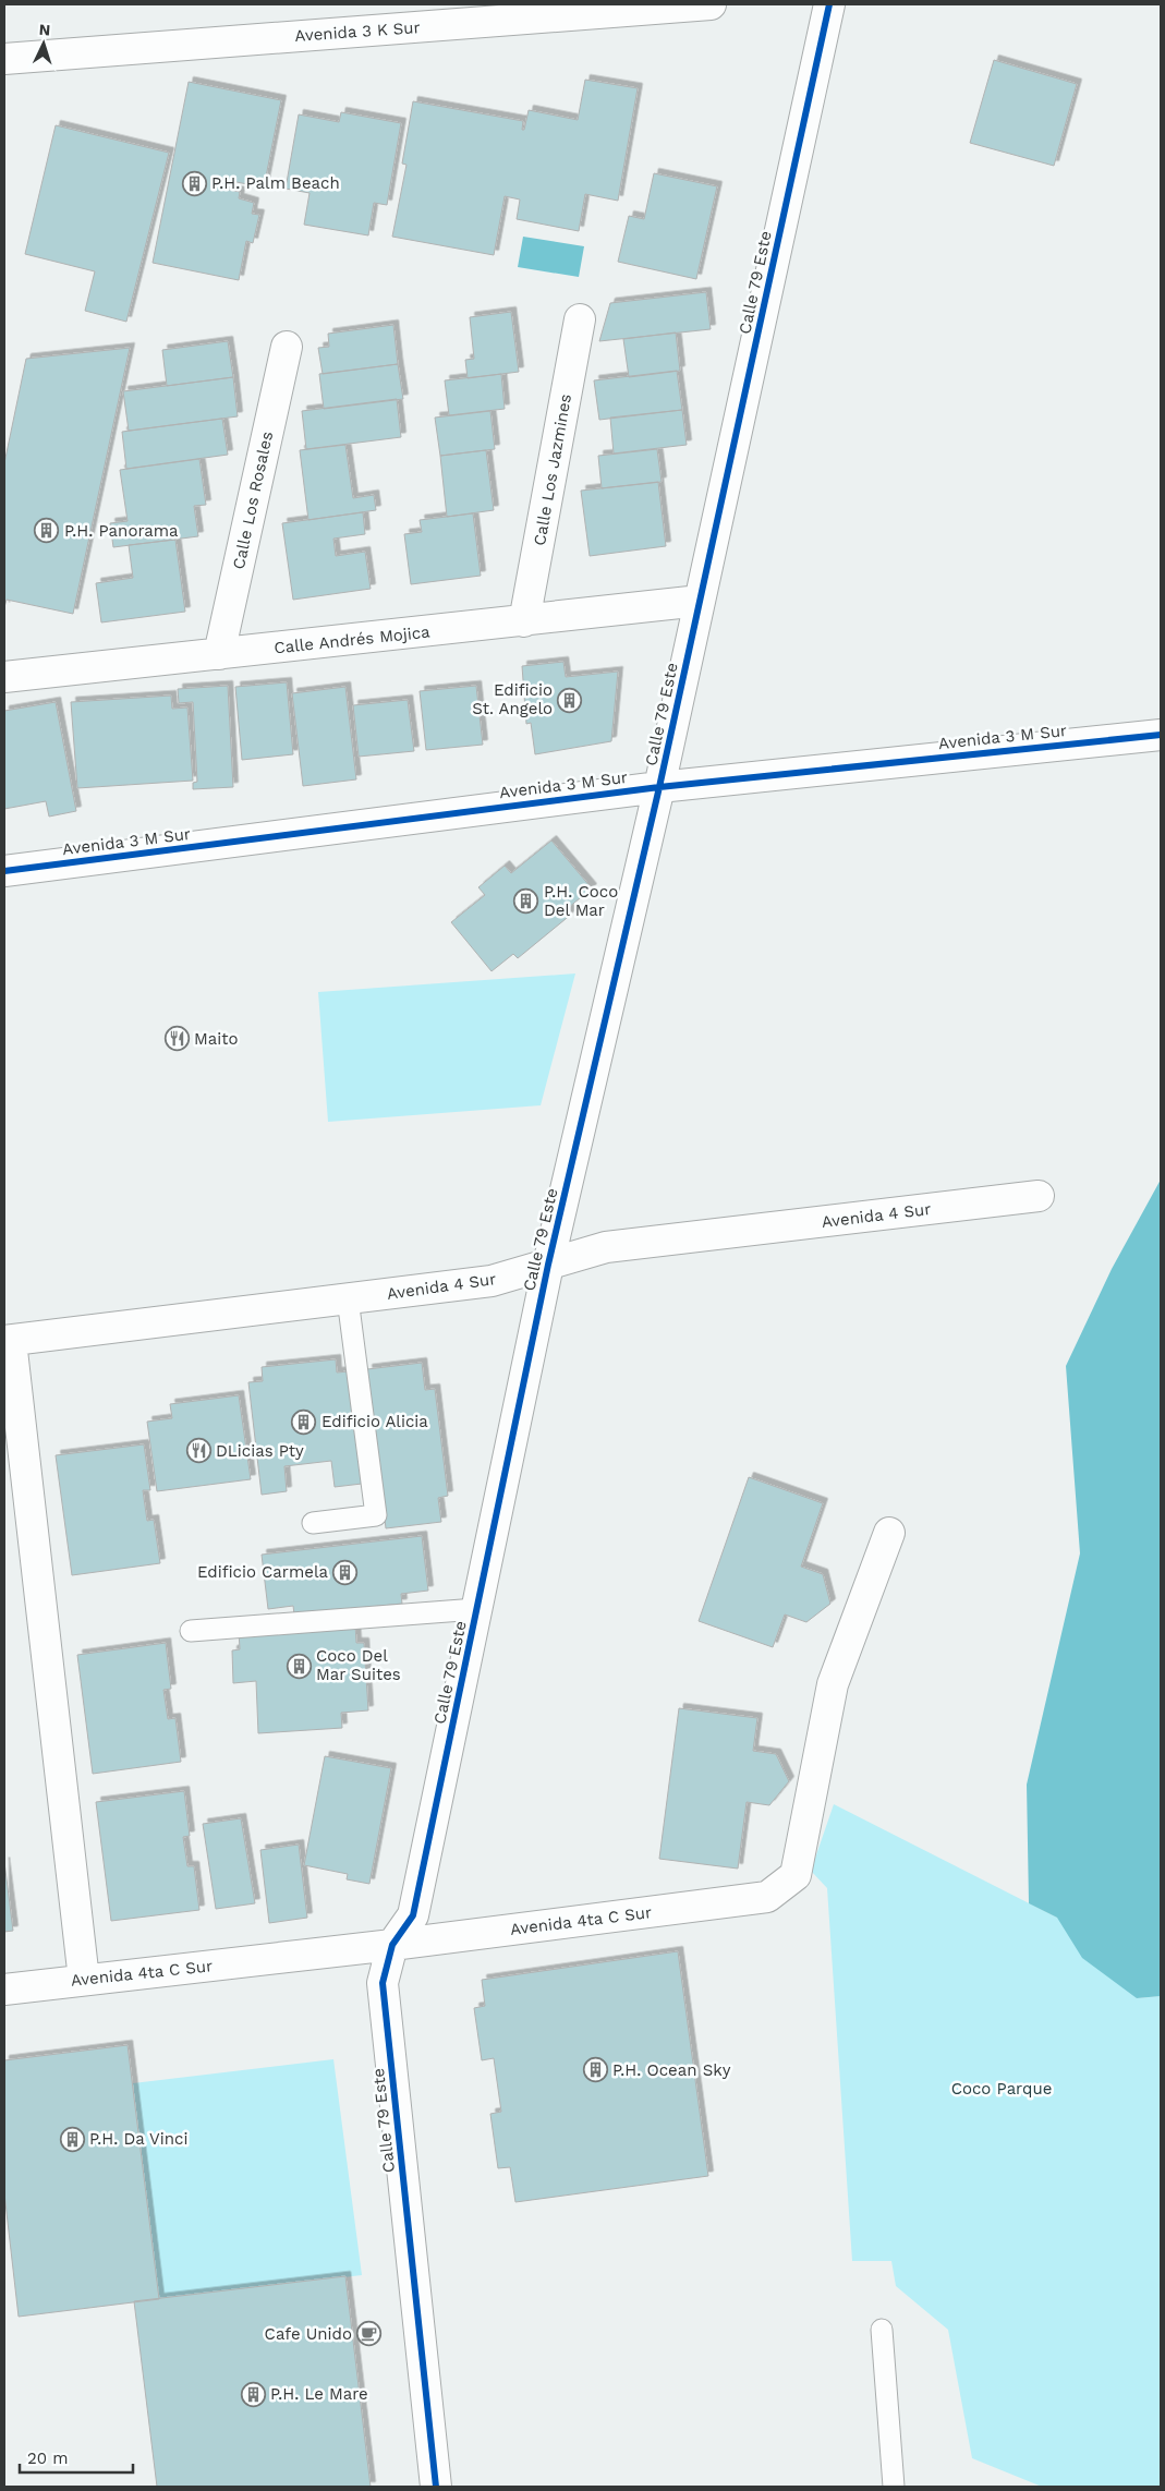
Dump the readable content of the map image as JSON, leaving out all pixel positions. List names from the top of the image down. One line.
{"streets":{"street":["Avenida 3 K Sur","Calle 79 Este","Calle Los Jazmines","Calle Los Rosales","Calle Andrés Mojica","Avenida 3 M Sur","Avenida 4 Sur","Avenida 4ta C Sur"]},"crossings":[["Calle 79 Este","Calle Andrés Mojica"],["Calle 79 Este","Avenida 3 M Sur"],["Calle 79 Este","Avenida 4 Sur"],["Calle 79 Este","Avenida 4ta C Sur"],["Calle Los Jazmines","Calle Andrés Mojica"],["Calle Los Rosales","Calle Andrés Mojica"]],"parks":["Coco Parque"],"places":{"building":["P.H. Palm Beach","P.H. Panorama","Edificio St. Angelo","P.H. Coco Del Mar","Edificio Alicia","Edificio Carmela","Coco Del Mar Suites","P.H. Ocean Sky","P.H. Da Vinci","P.H. Le Mare"],"restaurant":["Maito","DLicias Pty"],"cafe":["Cafe Unido"]},"scale_bar":"20 m","north":"top"}
